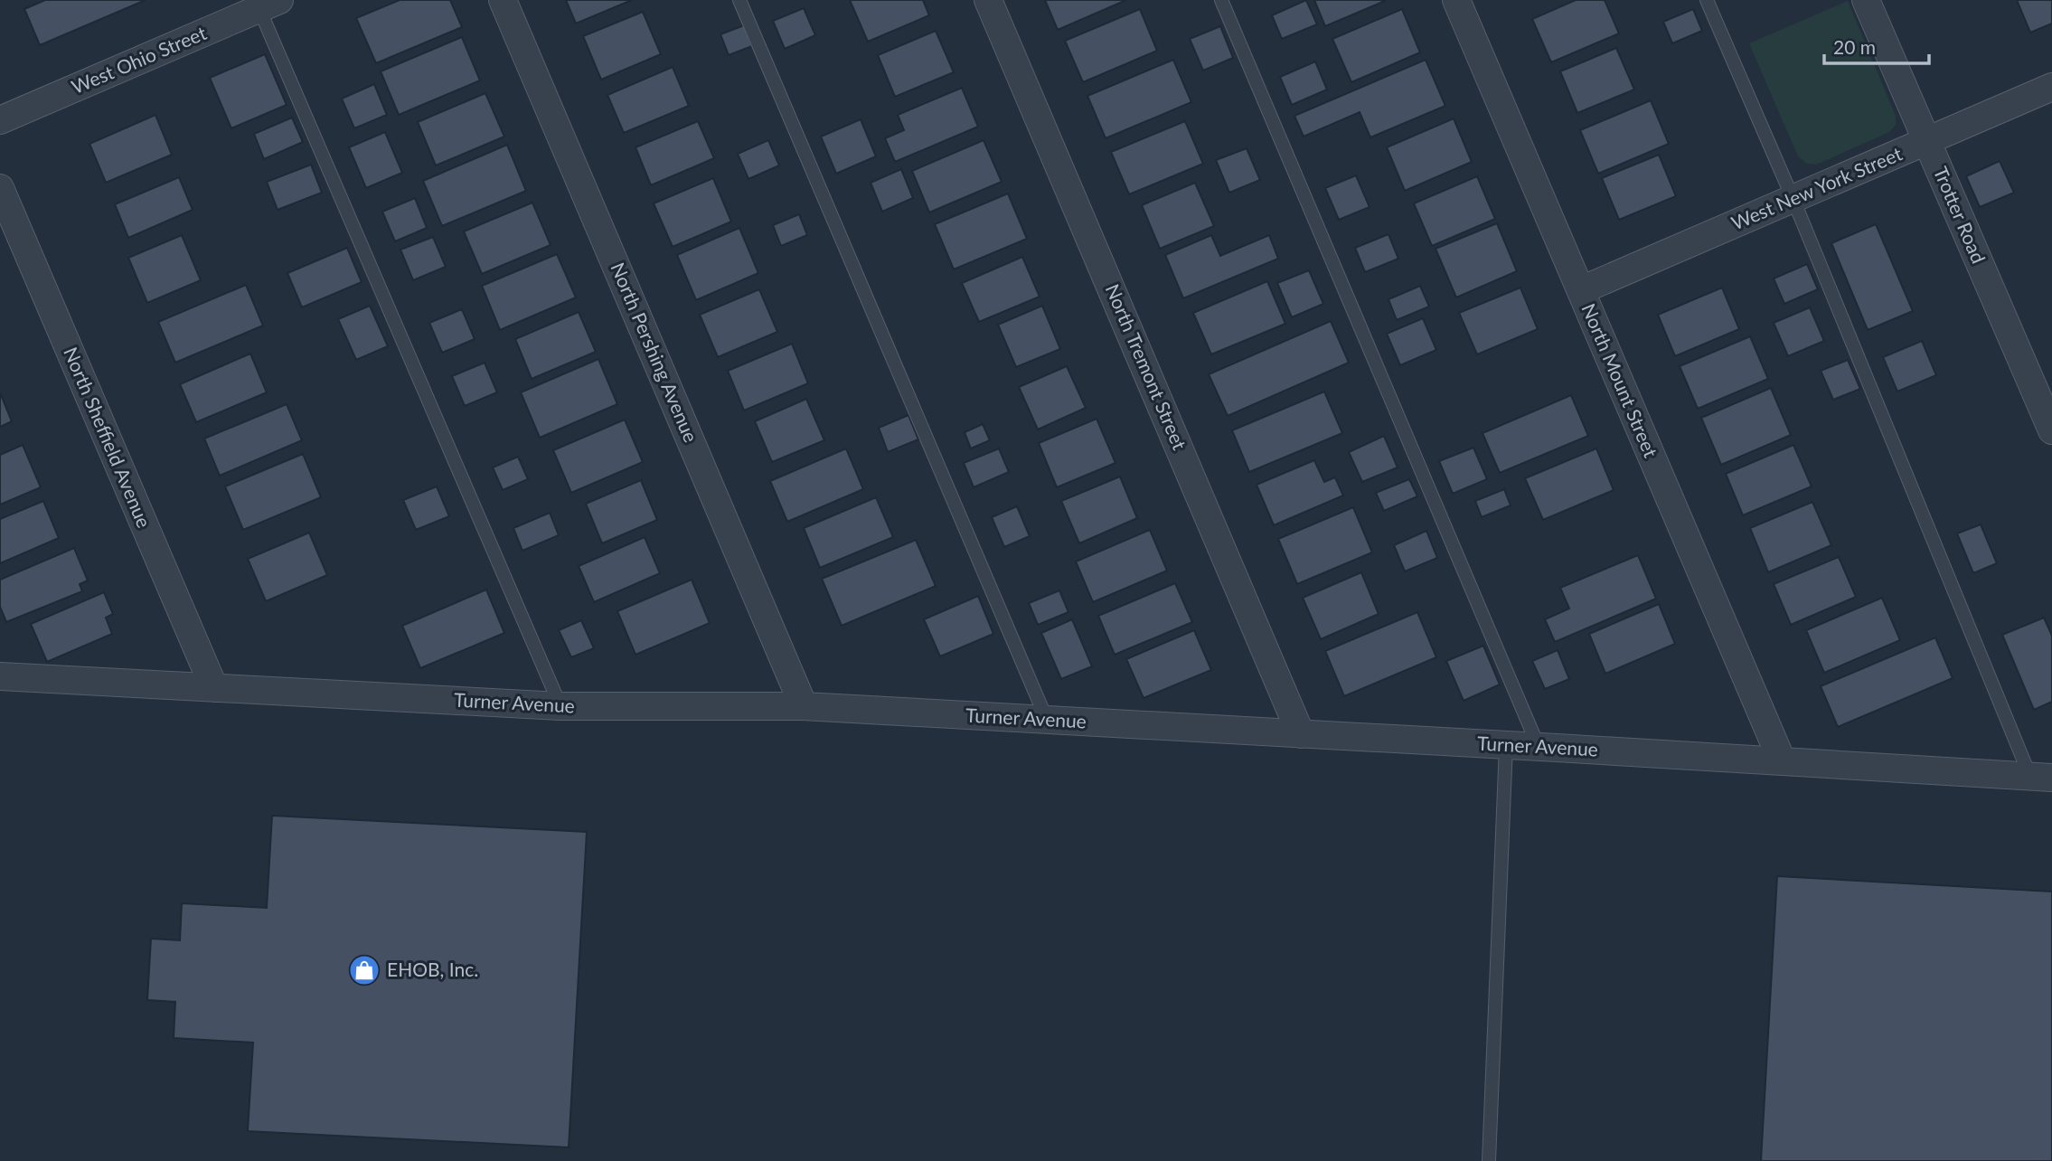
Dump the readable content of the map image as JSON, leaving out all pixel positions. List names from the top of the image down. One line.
{"streets":{"street":["West Ohio Street","West New York Street","Trotter Road","North Pershing Avenue","North Tremont Street","North Mount Street","North Sheffield Avenue","Turner Avenue"]},"crossings":[["West New York Street","Trotter Road"],["West New York Street","North Mount Street"],["North Pershing Avenue","Turner Avenue"],["North Tremont Street","Turner Avenue"],["North Mount Street","Turner Avenue"],["North Sheffield Avenue","Turner Avenue"]],"places":{"shop":["EHOB, Inc."]},"scale_bar":"20 m"}
